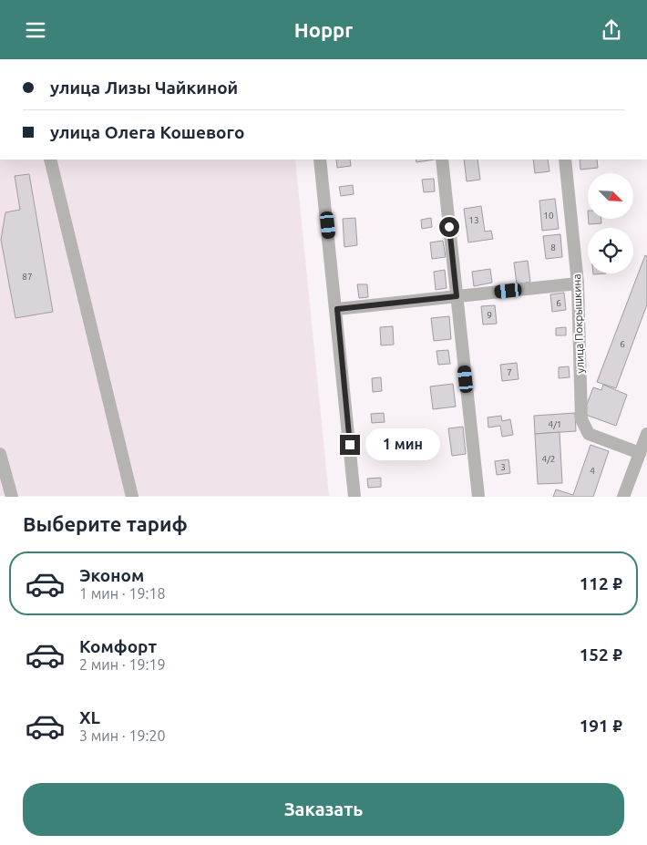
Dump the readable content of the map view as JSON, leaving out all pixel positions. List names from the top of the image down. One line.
{"streets":{"street":["улица Покрышкина"]},"house_numbers":["10","13","8","87","6","9","6","7","4/1","4/2","3","4"],"north":"bottom right","page":{"header":"Hoppr","banner":["улица Лизы Чайкиной","улица Олега Кошевого"],"bubble":"1 мин","heading":"Выберите тариф","list":[{"name":"Эконом","note":"1 мин · 19:18","value":"112 ₽"},{"name":"Комфорт","note":"2 мин · 19:19","value":"152 ₽"},{"name":"XL","note":"3 мин · 19:20","value":"191 ₽"}],"buttons":"Заказать"}}
